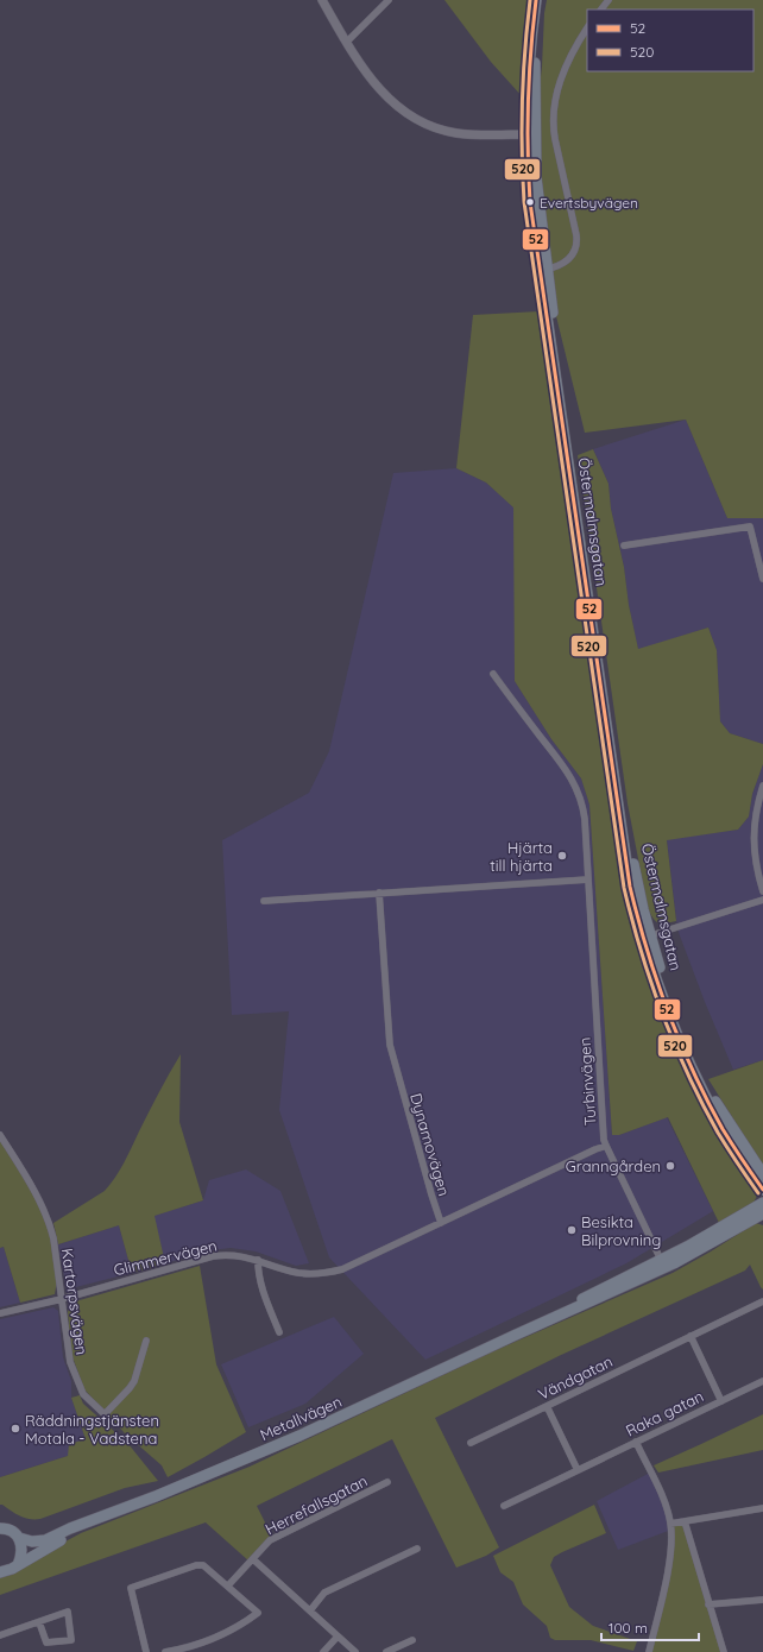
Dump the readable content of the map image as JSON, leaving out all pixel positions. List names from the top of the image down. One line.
{"streets":{"main road":["Östermalmsgatan","Metallvägen"],"street":["Turbinvägen","Dynamovägen","Glimmervägen","Kartorpsvägen","Vändgatan","Raka gatan","Herrefallsgatan"]},"crossings":[["Turbinvägen","Dynamovägen"],["Turbinvägen","Metallvägen"],["Dynamovägen","Glimmervägen"],["Glimmervägen","Kartorpsvägen"]],"places":["Evertsbyvägen","Hjärta till hjärta","Granngården","Besikta Bilprovning","Räddningstjänsten Motala - Vadstena"],"lines":["transit line 52","transit line 520"],"legend":["52","520"],"scale_bar":"100 m"}
